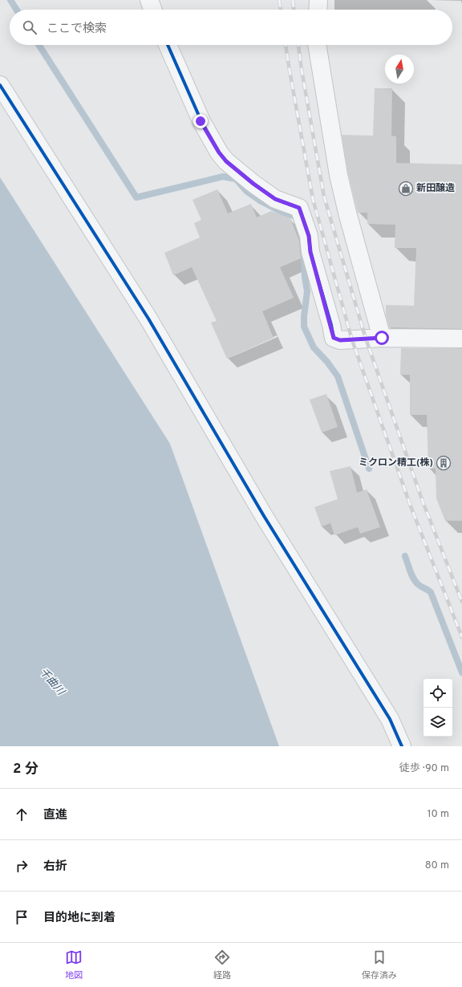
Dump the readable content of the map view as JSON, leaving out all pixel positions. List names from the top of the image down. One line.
{"water":["千曲川"],"places":{"shop":["新田醸造"],"building":["ミクロン精工(株)"]},"north":"top","page":{"search":"ここで検索","heading":["2 分","徒歩 · 90 m"],"list":[["直進","10 m"],["右折","80 m"],"目的地に到着"],"nav":["地図","経路","保存済み"]}}
